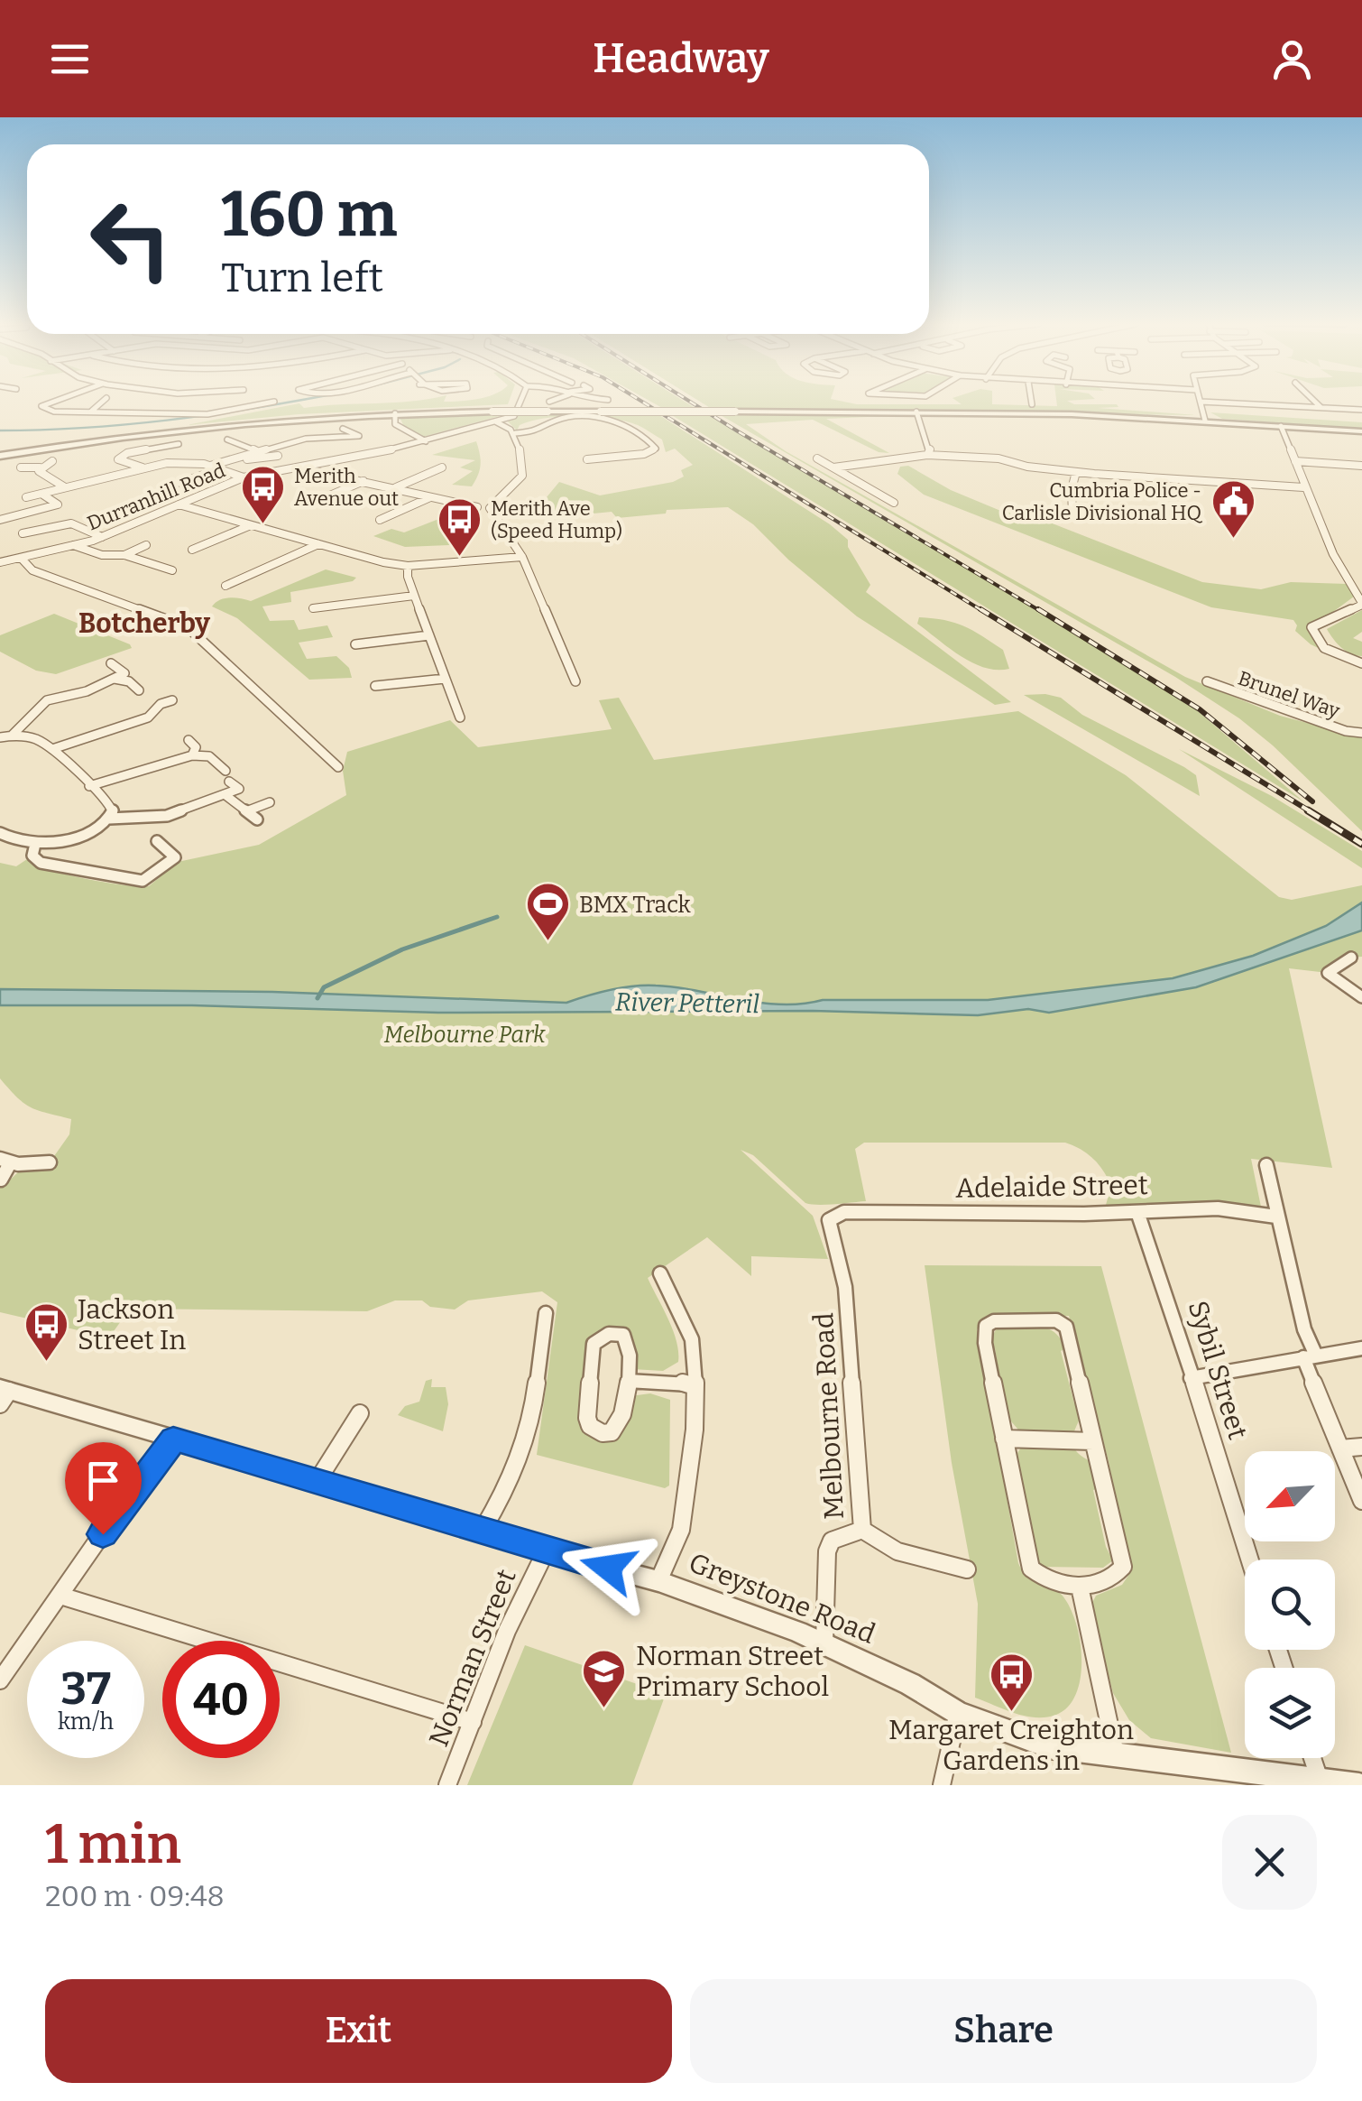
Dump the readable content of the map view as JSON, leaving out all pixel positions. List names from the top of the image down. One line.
{"streets":{"street":["Durranhill Road","Brunel Way","Adelaide Street","Sybil Street","Melbourne Road","Greystone Road","Norman Street"]},"crossings":[["Adelaide Street","Sybil Street"],["Adelaide Street","Melbourne Road"],["Melbourne Road","Greystone Road"],["Greystone Road","Norman Street"]],"districts":["Botcherby"],"water":["River Petteril"],"parks":["Melbourne Park"],"places":{"bus stop":["Merith Avenue out","Merith Ave (Speed Hump)","Jackson Street In","Margaret Creighton Gardens in"],"public building":["Cumbria Police - Carlisle Divisional HQ"],"sports":["BMX Track"],"school or university":["Norman Street Primary School"]},"north":"bottom left","page":{"header":"Headway","turn":["160 m","Turn left"],"speed":"37 km/h","limit":"40","heading":["1 min","200 m · 09:48"],"buttons":["Exit","Share"]}}
